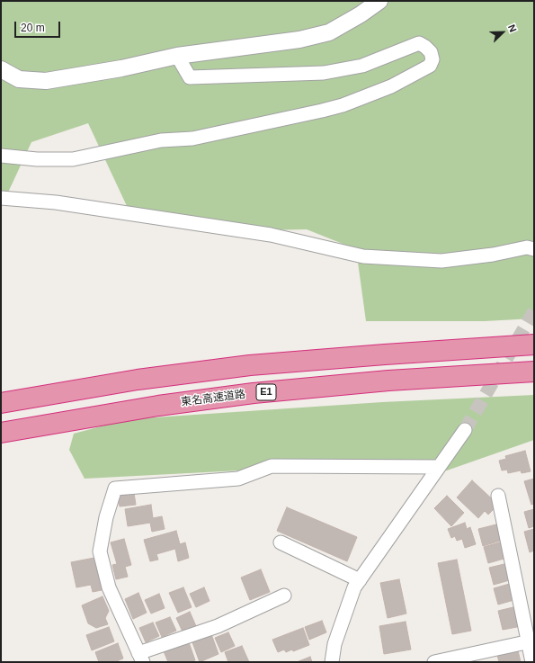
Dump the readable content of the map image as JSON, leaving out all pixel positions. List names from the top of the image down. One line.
{"streets":{"highway":["E1","東名高速道路"]},"scale_bar":"20 m","north":"top right"}
